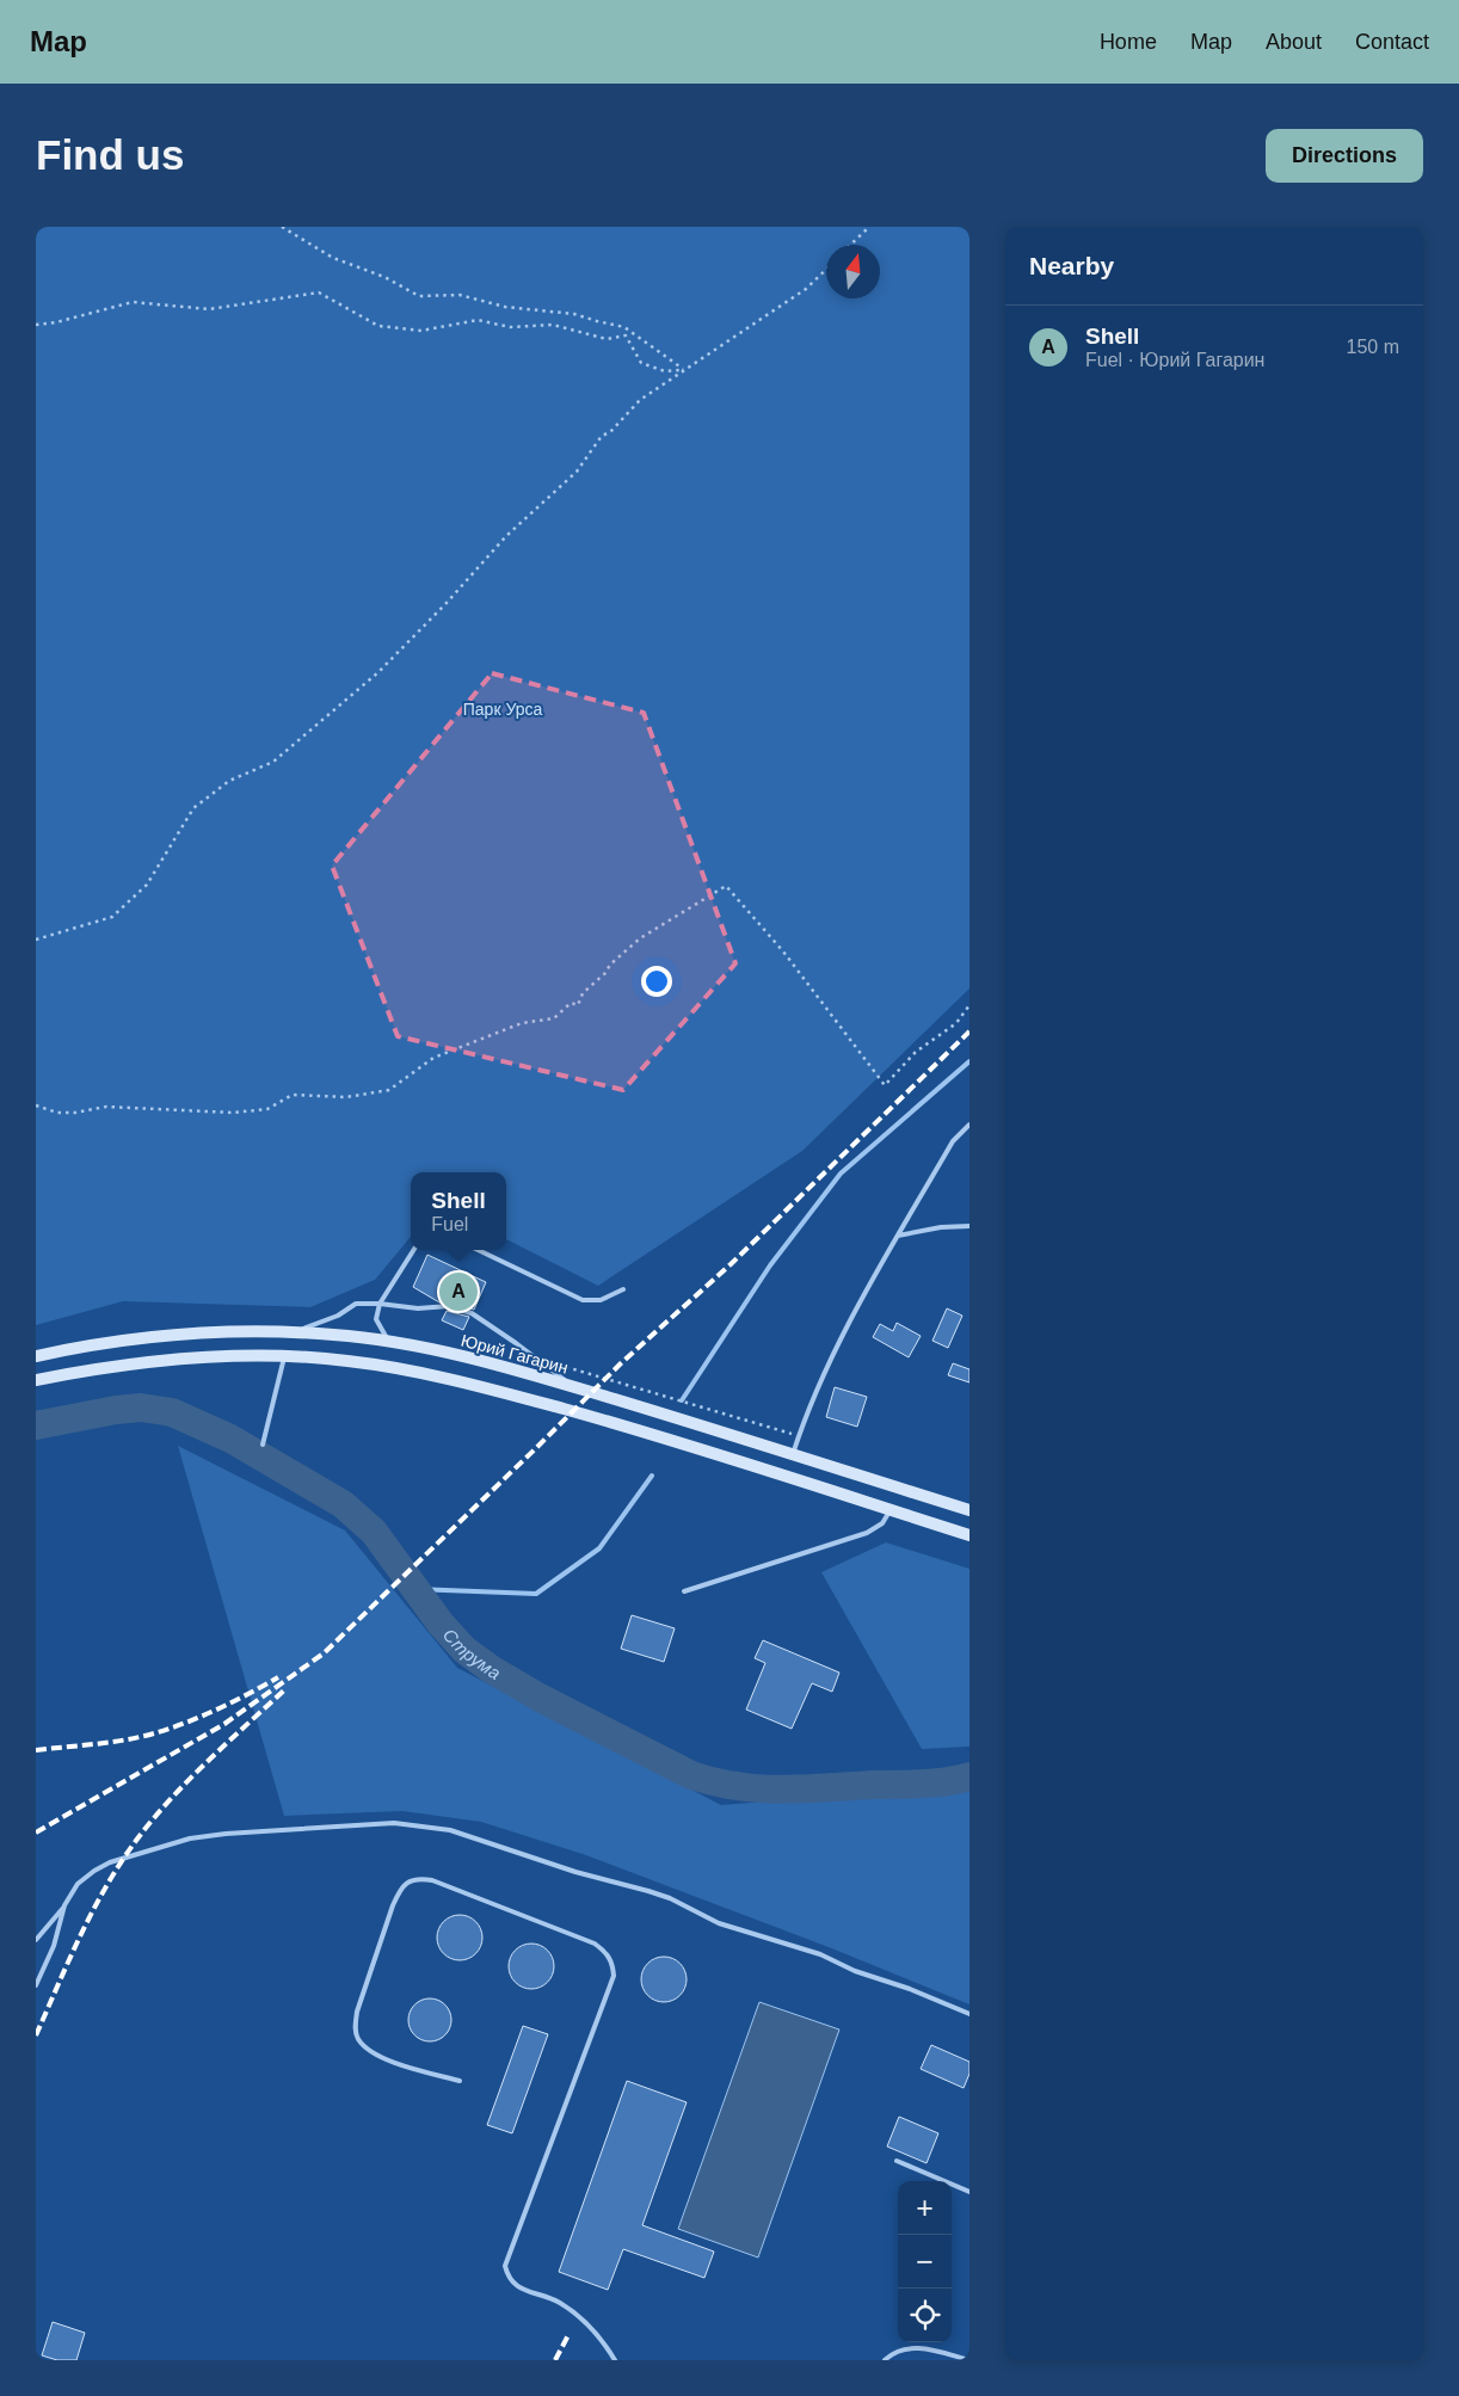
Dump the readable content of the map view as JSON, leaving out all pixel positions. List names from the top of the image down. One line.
{"streets":{"street":["Юрий Гагарин"]},"water":["Струма"],"parks":["Парк Урса"],"north":"top","page":{"header":"Map","nav":["Home","Map","About","Contact"],"buttons":"Directions","title":"Find us","heading":"Nearby","list":[{"mark":"A","name":"Shell","note":"Fuel · Юрий Гагарин","value":"150 m"}],"popup":["Shell","Fuel"],"pins":"A","map_buttons":["+","−"]}}
